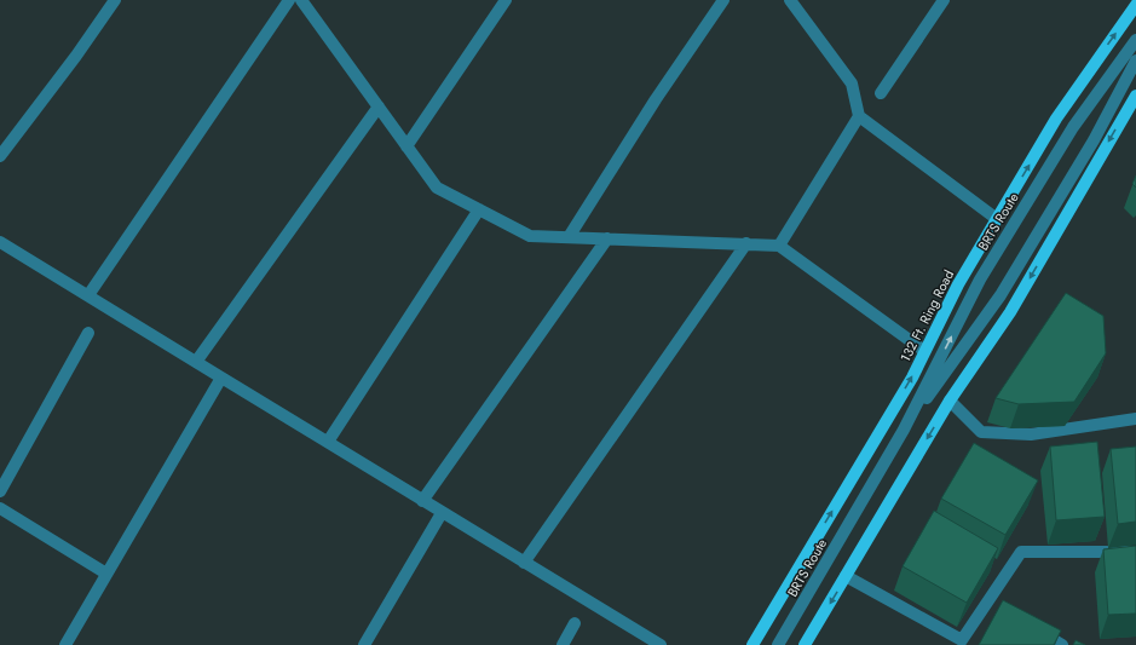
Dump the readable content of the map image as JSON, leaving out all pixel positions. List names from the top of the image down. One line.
{"streets":{"main road":["132 Ft. Ring Road"],"street":["BRTS Route"]}}
